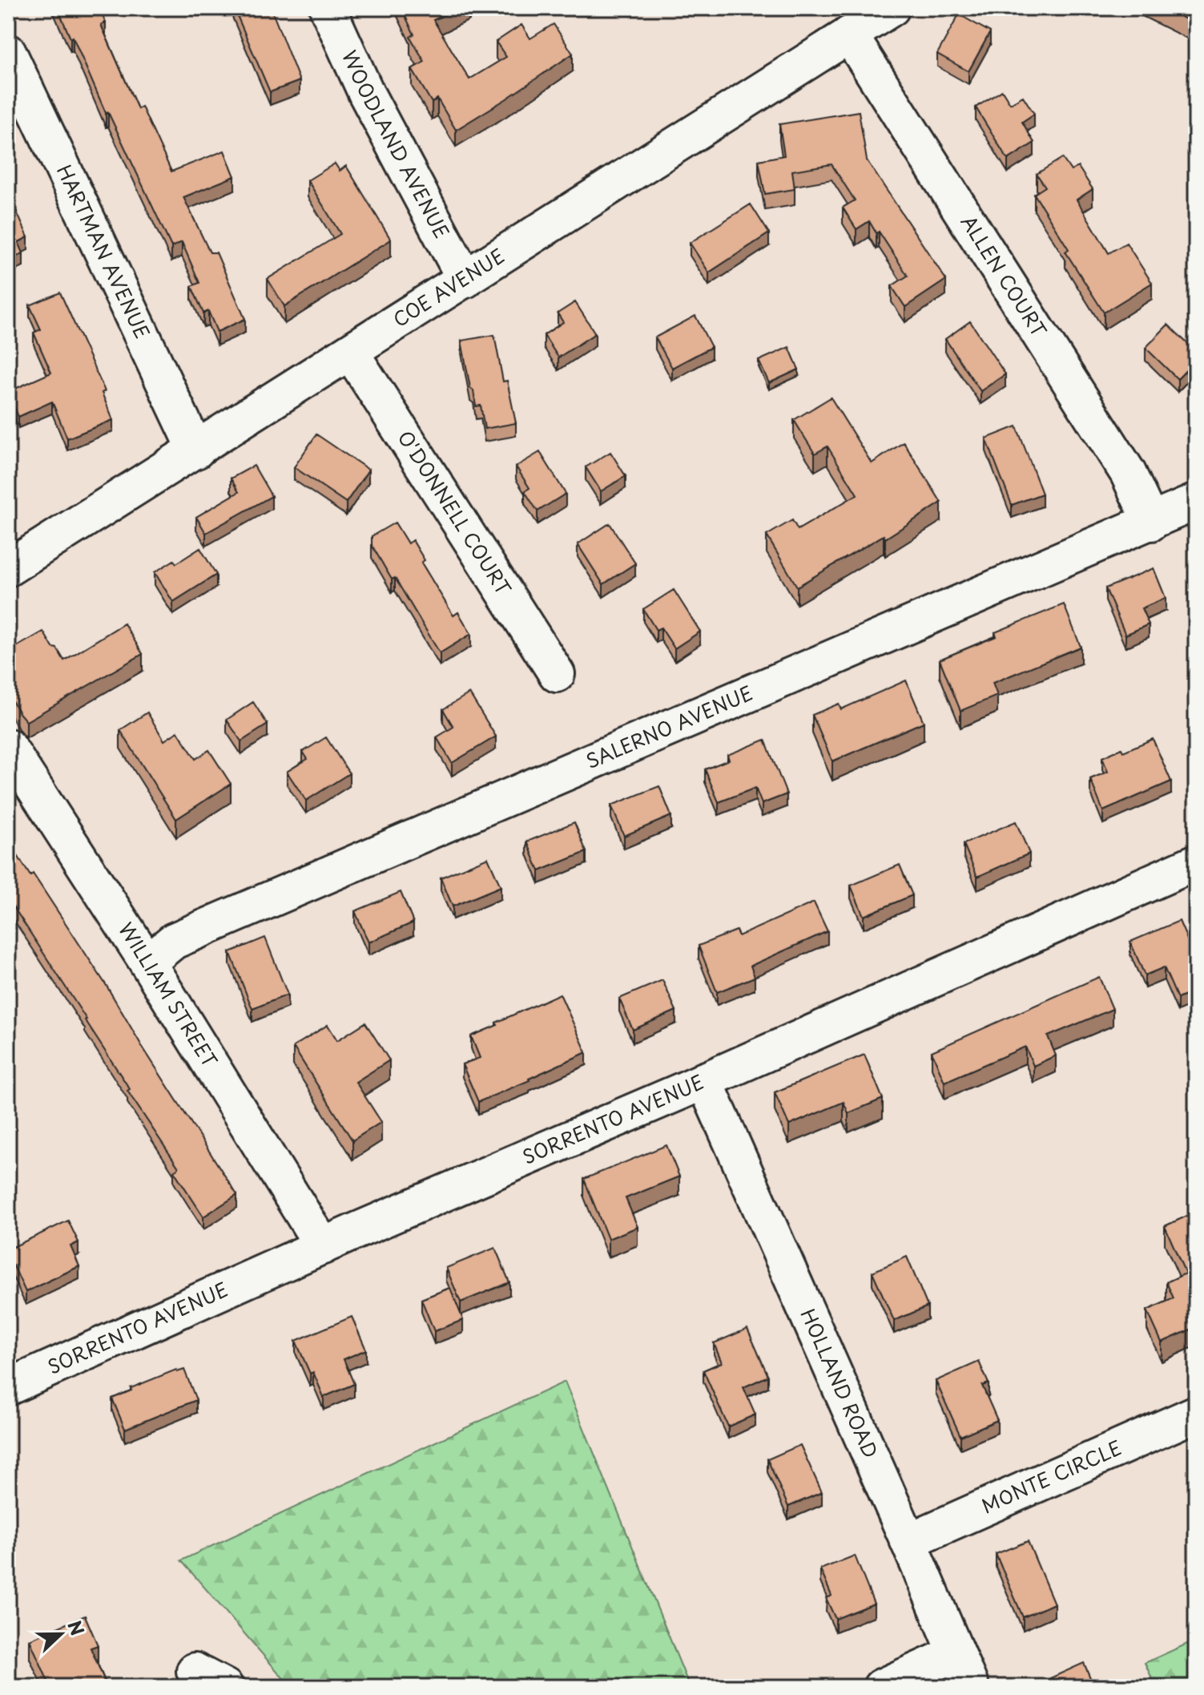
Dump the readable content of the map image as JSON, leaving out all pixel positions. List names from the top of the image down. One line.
{"streets":{"street":["WOODLAND AVENUE","HARTMAN AVENUE","ALLEN COURT","COE AVENUE","O'DONNELL COURT","SALERNO AVENUE","WILLIAM STREET","SORRENTO AVENUE","HOLLAND ROAD","MONTE CIRCLE"]},"crossings":[["WOODLAND AVENUE","COE AVENUE"],["HARTMAN AVENUE","COE AVENUE"],["ALLEN COURT","COE AVENUE"],["ALLEN COURT","SALERNO AVENUE"],["COE AVENUE","O'DONNELL COURT"],["SALERNO AVENUE","WILLIAM STREET"],["WILLIAM STREET","SORRENTO AVENUE"],["SORRENTO AVENUE","HOLLAND ROAD"],["HOLLAND ROAD","MONTE CIRCLE"]],"north":"right"}
